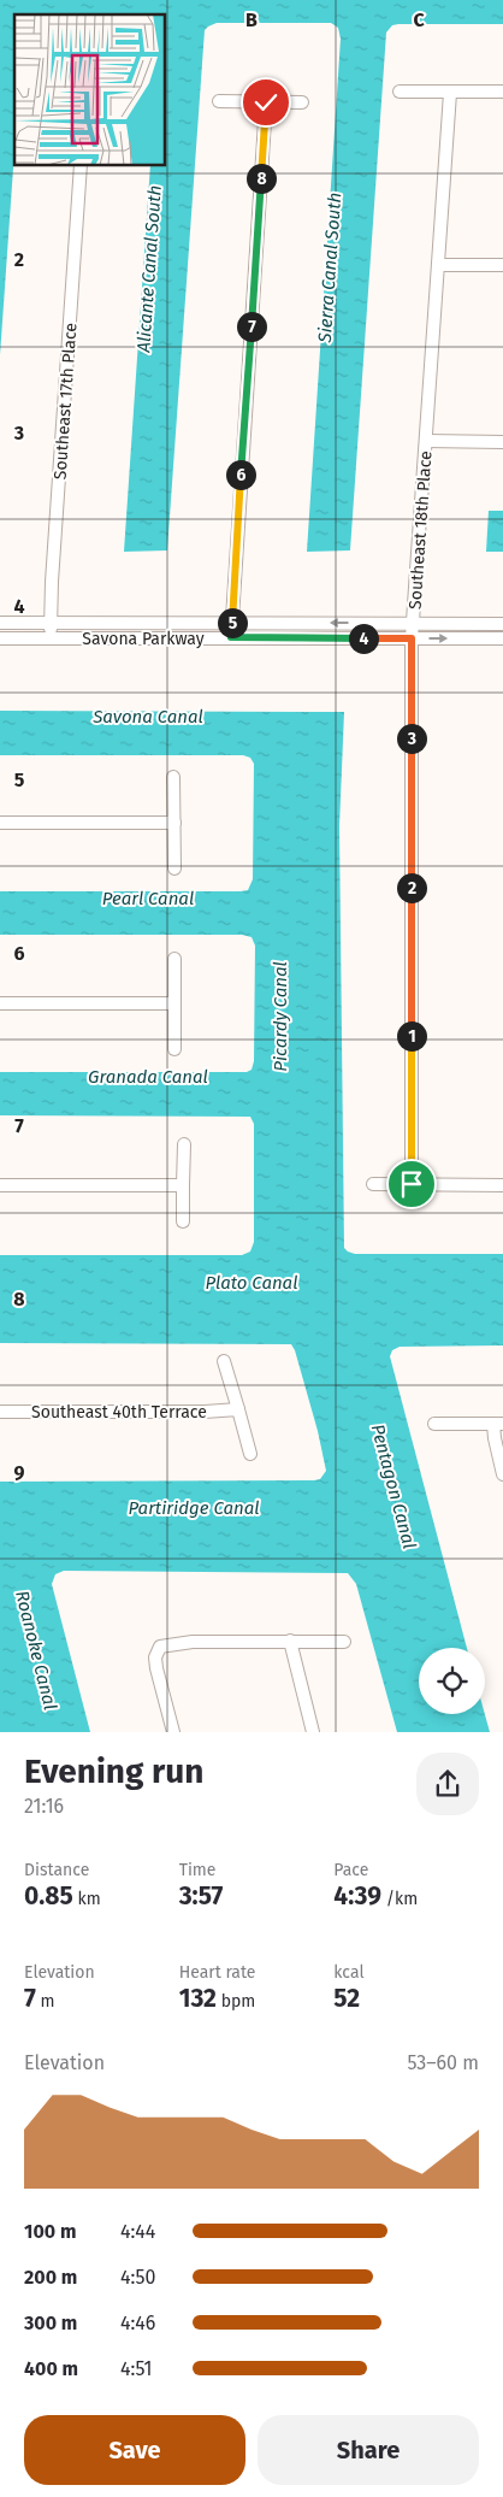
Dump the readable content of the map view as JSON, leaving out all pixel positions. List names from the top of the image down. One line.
{"streets":{"street":["Southeast 17th Place","Southeast 18th Place","Savona Parkway","Southeast 40th Terrace"]},"crossings":[["Southeast 17th Place","Savona Parkway"],["Southeast 18th Place","Savona Parkway"]],"water":["Sierra Canal South","Alicante Canal South","Savona Canal","Pearl Canal","Picardy Canal","Granada Canal","Plato Canal","Pentagon Canal","Partiridge Canal","Roanoke Canal"],"page":{"pins":["8","7","6","5","4","3","2","1"],"heading":["Evening run","21:16"],"stats":[["Distance","0.85 km"],["Time","3:57"],["Pace","4:39 /km"],["Elevation","7 m"],["Heart rate","132 bpm"],["kcal","52"]],"chart":["Elevation","53–60 m"],"list":[{"name":"100 m","note":"4:44"},{"name":"200 m","note":"4:50"},{"name":"300 m","note":"4:46"},{"name":"400 m","note":"4:51"}],"buttons":["Save","Share"]},"grid":{"columns":["B","C"],"rows":["2","3","4","5","6","7","8","9"]}}
